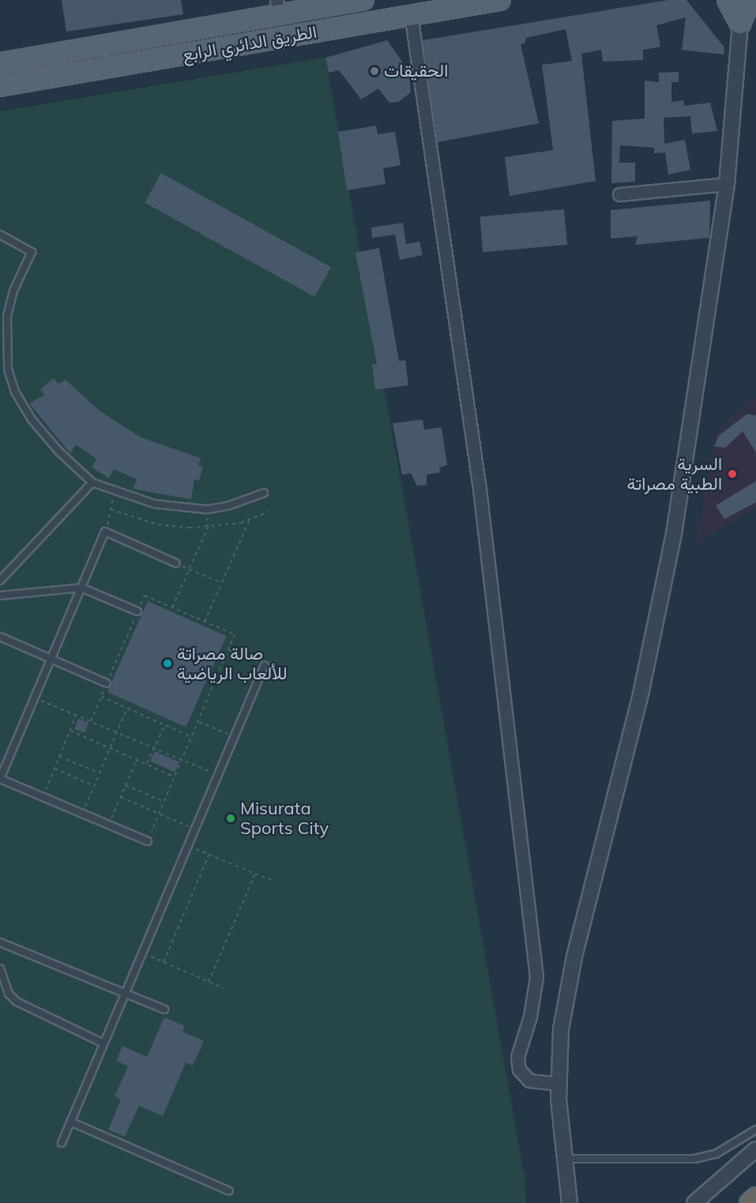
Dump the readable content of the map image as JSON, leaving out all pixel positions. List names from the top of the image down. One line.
{"streets":{"main road":["الطريق الدائري الرابع"]},"places":["الحقيقات","السرية الطبية مصراتة","صالة مصراتة للألعاب الرياضية","Misurata Sports City"]}
